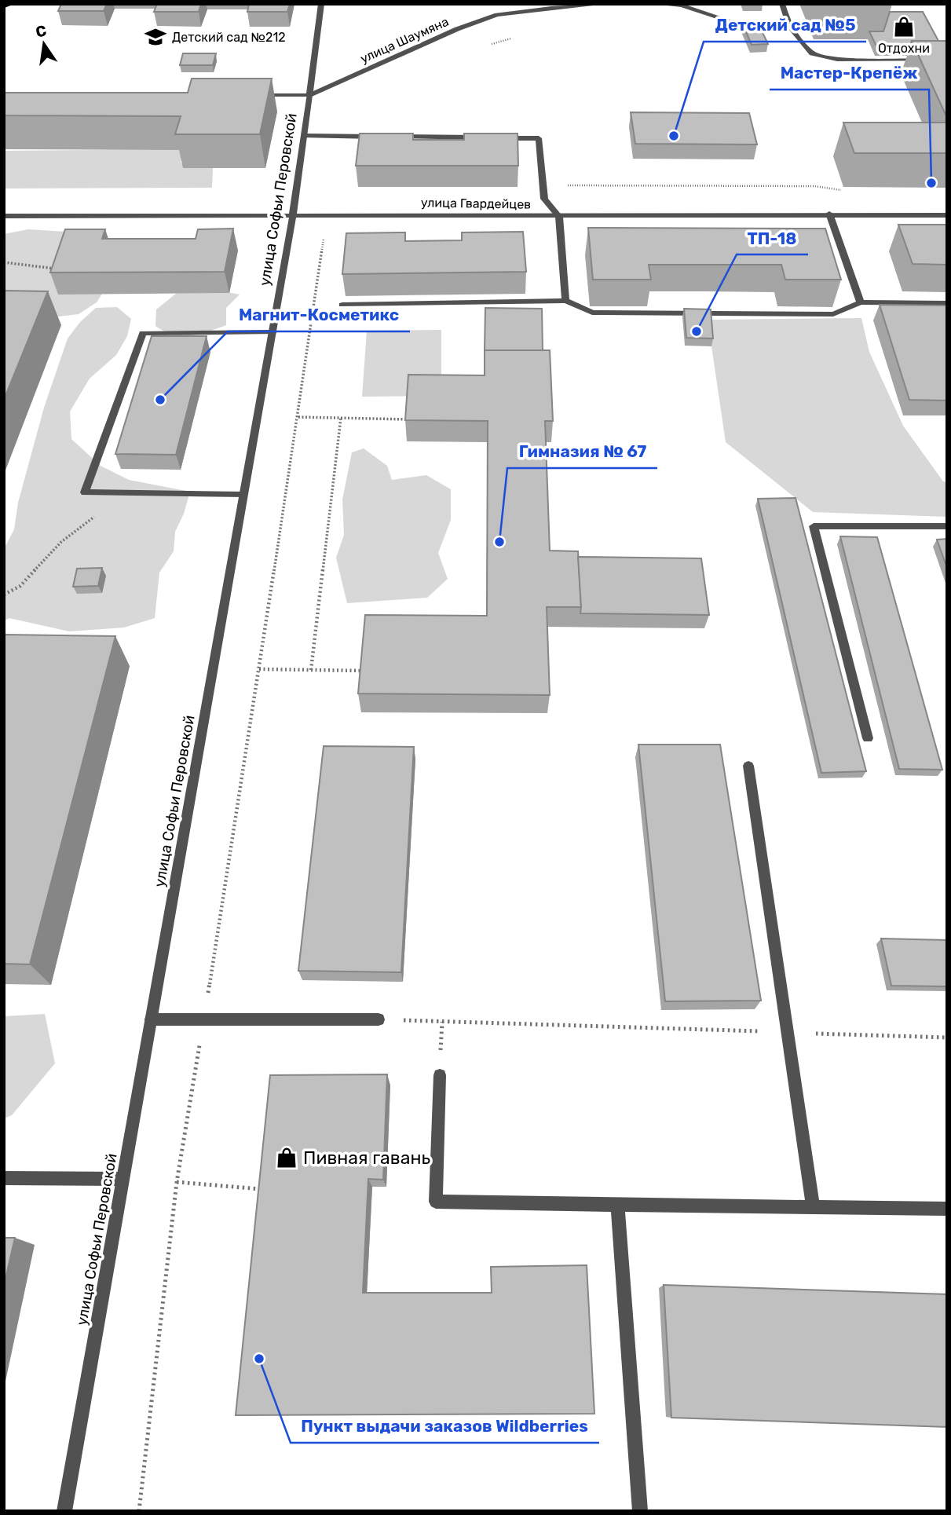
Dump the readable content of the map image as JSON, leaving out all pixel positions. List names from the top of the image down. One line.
{"streets":{"street":["улица Шаумяна","улица Софьи Перовской","улица Гвардейцев"]},"crossings":[["улица Шаумяна","улица Софьи Перовской"],["улица Софьи Перовской","улица Гвардейцев"]],"places":{"shop":["Отдохни","Пивная гавань"],"school or university":["Детский сад №212"],"other":["Детский сад №5","Мастер-Крепёж","ТП-18","Магнит-Косметикс","Гимназия № 67","Пункт выдачи заказов Wildberries"]},"north":"top"}
